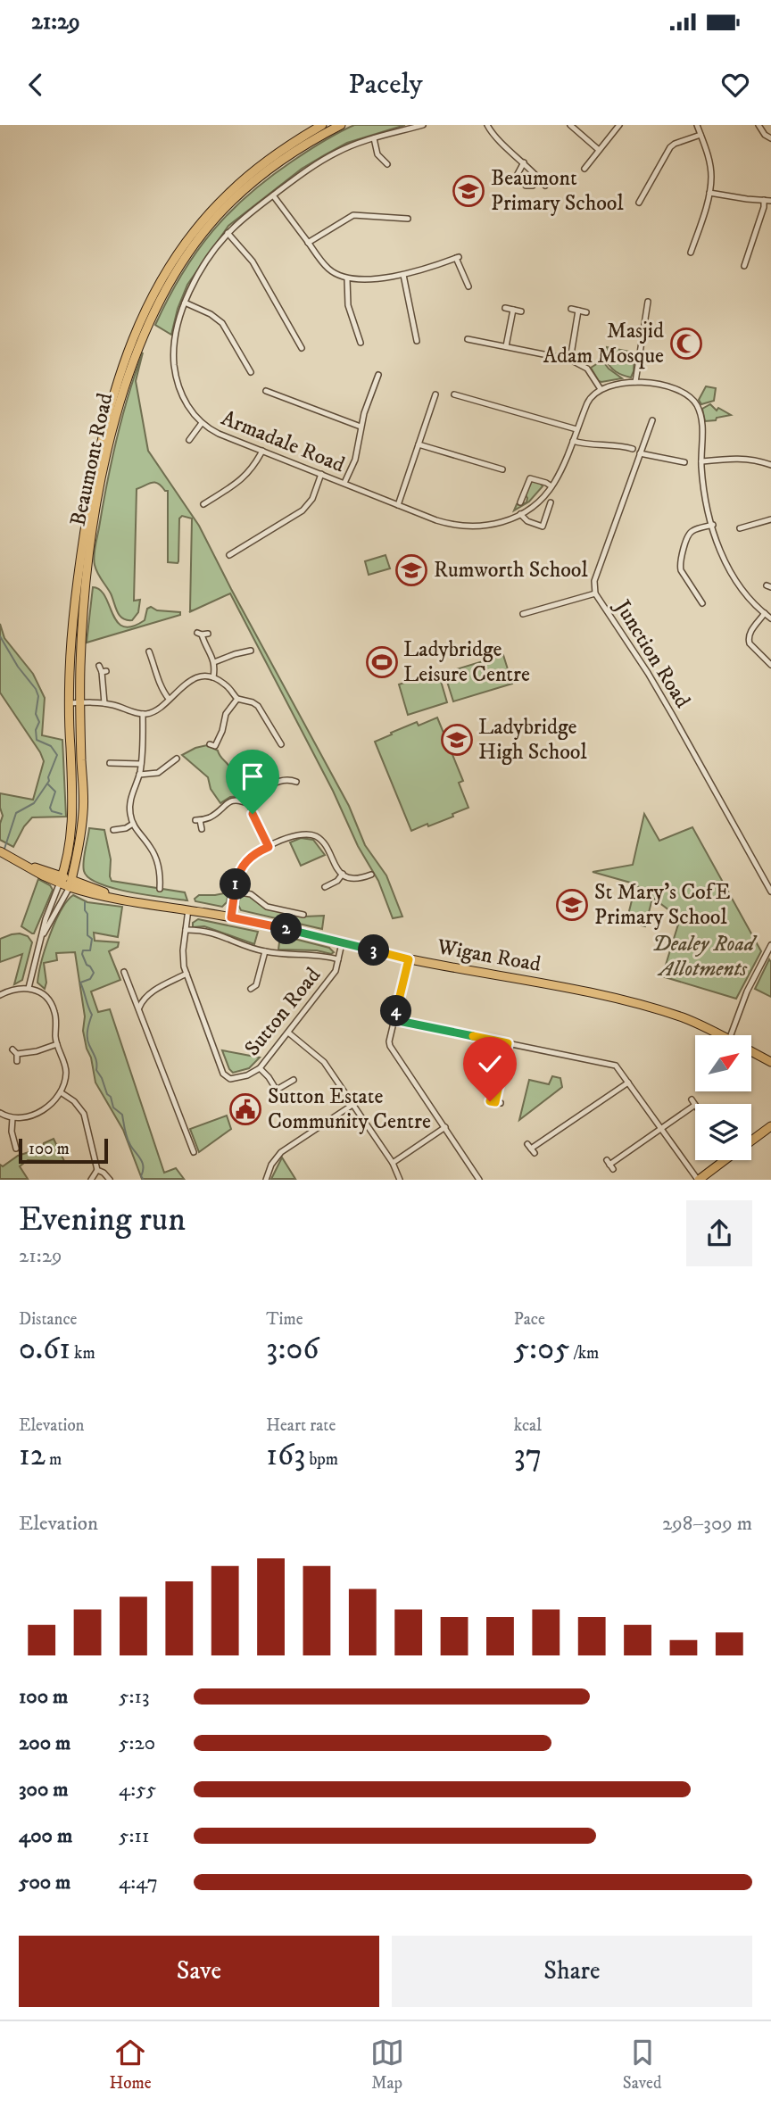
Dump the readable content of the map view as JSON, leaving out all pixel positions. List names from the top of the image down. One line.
{"streets":{"main road":["Beaumont Road","Wigan Road"],"street":["Armadale Road","Junction Road","Sutton Road"]},"crossings":[["Beaumont Road","Wigan Road"],["Wigan Road","Sutton Road"]],"parks":["Dealey Road Allotments"],"places":{"school or university":["Beaumont Primary School","Rumworth School","Ladybridge High School","St Mary's CofE Primary School"],"mosque":["Masjid Adam Mosque"],"sports":["Ladybridge Leisure Centre"],"public building":["Sutton Estate Community Centre"]},"scale_bar":"100 m","north":"top right","page":{"status":"21:29","header":"Pacely","pins":["1","2","3","4"],"scale":"100 m","heading":["Evening run","21:29"],"stats":[["Distance","0.61 km"],["Time","3:06"],["Pace","5:05 /km"],["Elevation","12 m"],["Heart rate","163 bpm"],["kcal","37"]],"chart":["Elevation","298–309 m"],"list":[{"name":"100 m","note":"5:13"},{"name":"200 m","note":"5:20"},{"name":"300 m","note":"4:55"},{"name":"400 m","note":"5:11"},{"name":"500 m","note":"4:47"}],"buttons":["Save","Share"],"tabs":["Home","Map","Saved"]}}
